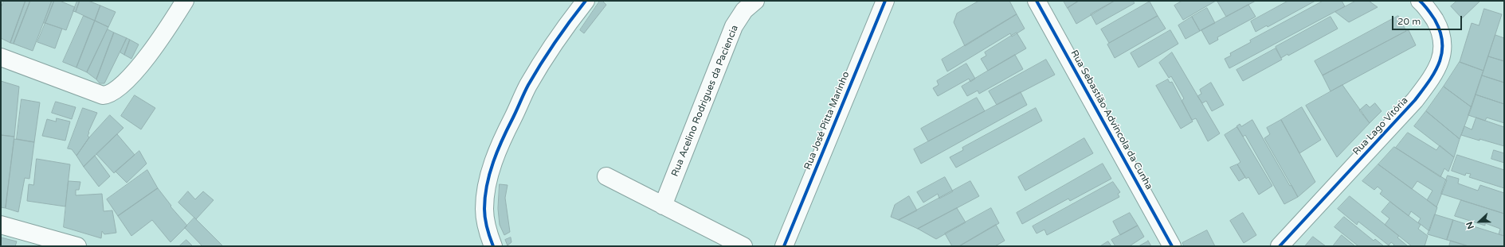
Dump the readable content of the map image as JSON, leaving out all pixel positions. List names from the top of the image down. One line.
{"streets":{"street":["Rua Acelino Rodrigues da Paciencia","Rua Sebastião Advíncola da Cunha","Rua José Pitta Marinho","Rua Lago Vitória"]},"scale_bar":"20 m","north":"left"}
